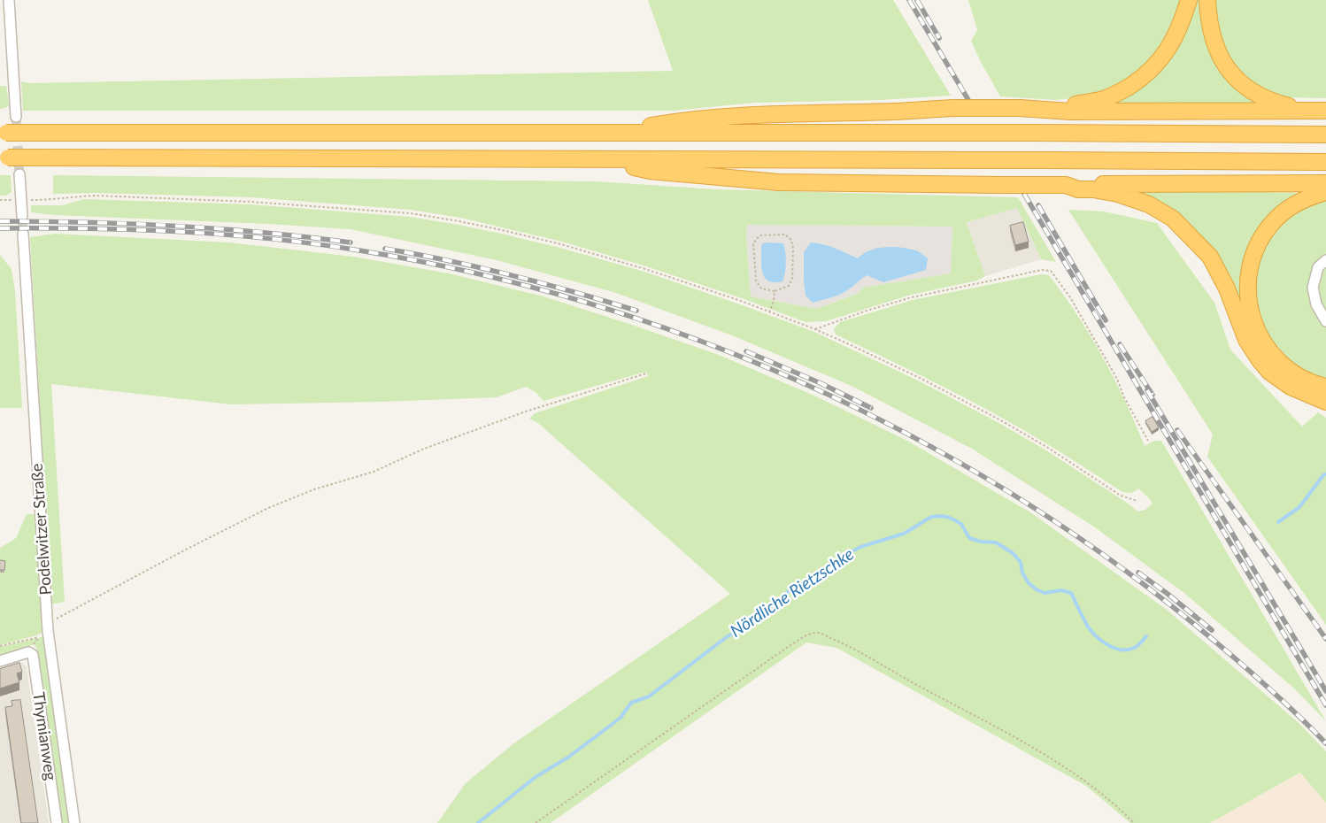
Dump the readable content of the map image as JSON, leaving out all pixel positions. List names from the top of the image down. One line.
{"streets":{"street":["Podelwitzer Straße","Thymianweg"]},"water":["Nördliche Rietzschke"]}
